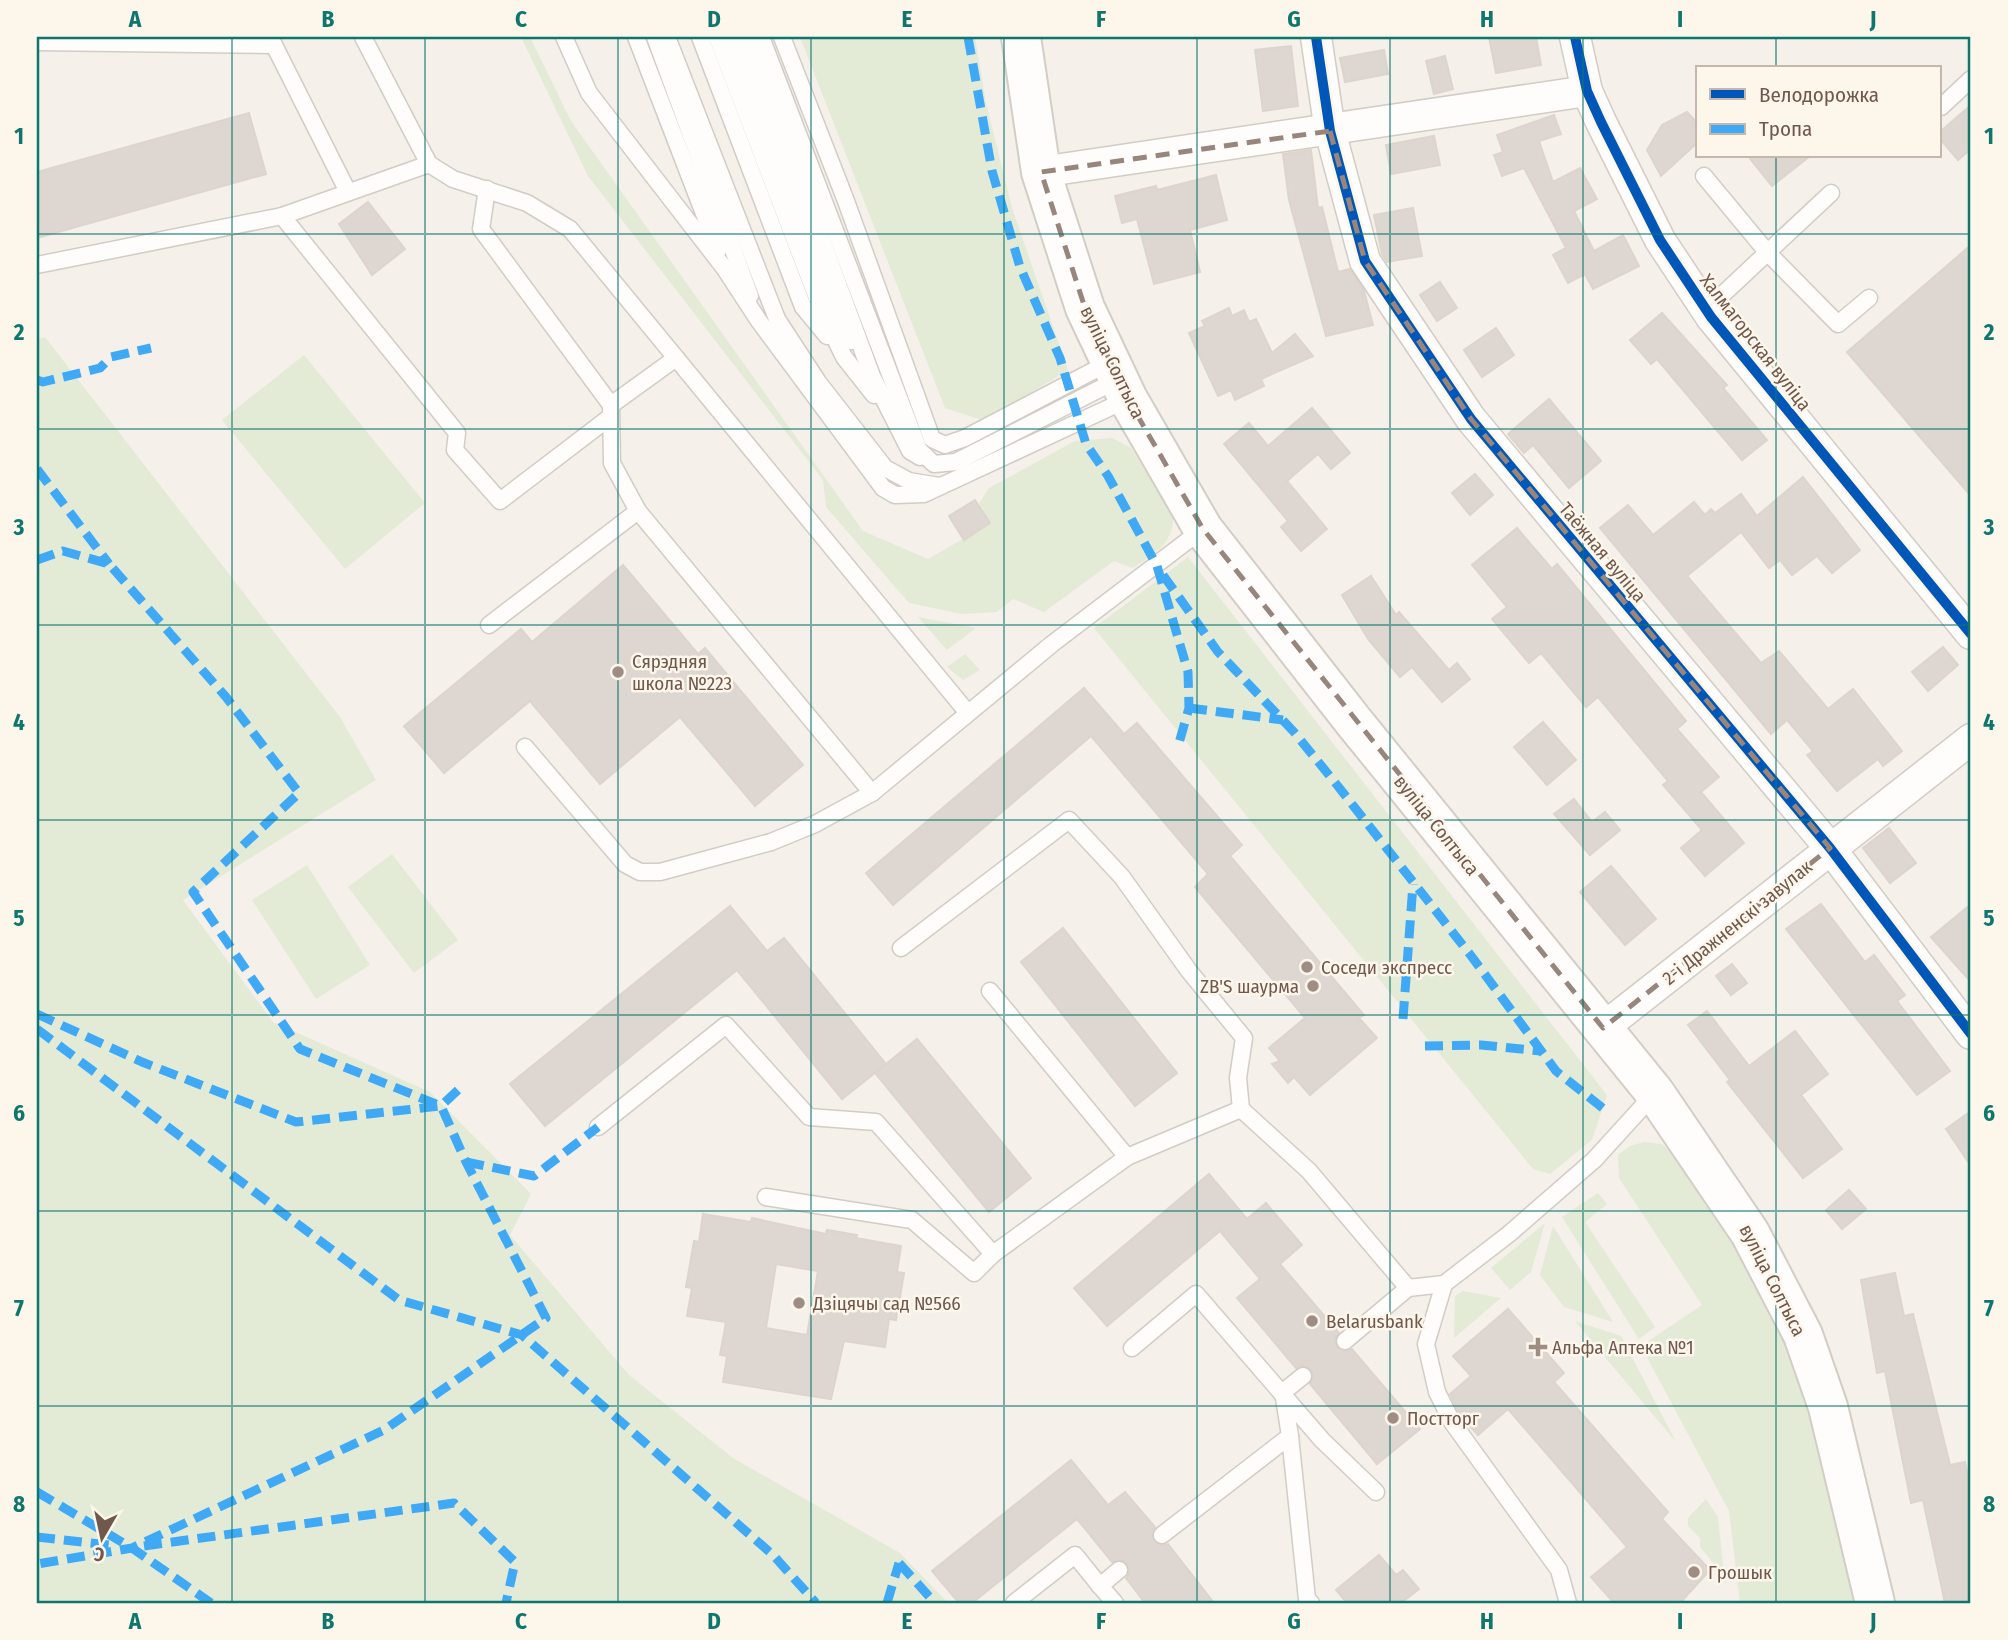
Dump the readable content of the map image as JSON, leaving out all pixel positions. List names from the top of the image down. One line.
{"streets":{"main road":["вуліца Солтыса"],"street":["Халмагорская вуліца","Таёжная вуліца","2-і Дражненскі завулак"]},"crossings":[["вуліца Солтыса","2-і Дражненскі завулак"],["Таёжная вуліца","2-і Дражненскі завулак"]],"places":{"other":["Сярэдняя школа №223","Соседи экспресс","ZB'S шаурма","Дзіцячы сад №566","Belarusbank","Постторг","Грошык"],"health":["Альфа Аптека №1"]},"legend":["Велодорожка","Тропа"],"north":"bottom","grid":{"columns":["A","B","C","D","E","F","G","H","I","J"],"rows":["1","2","3","4","5","6","7","8"]}}
